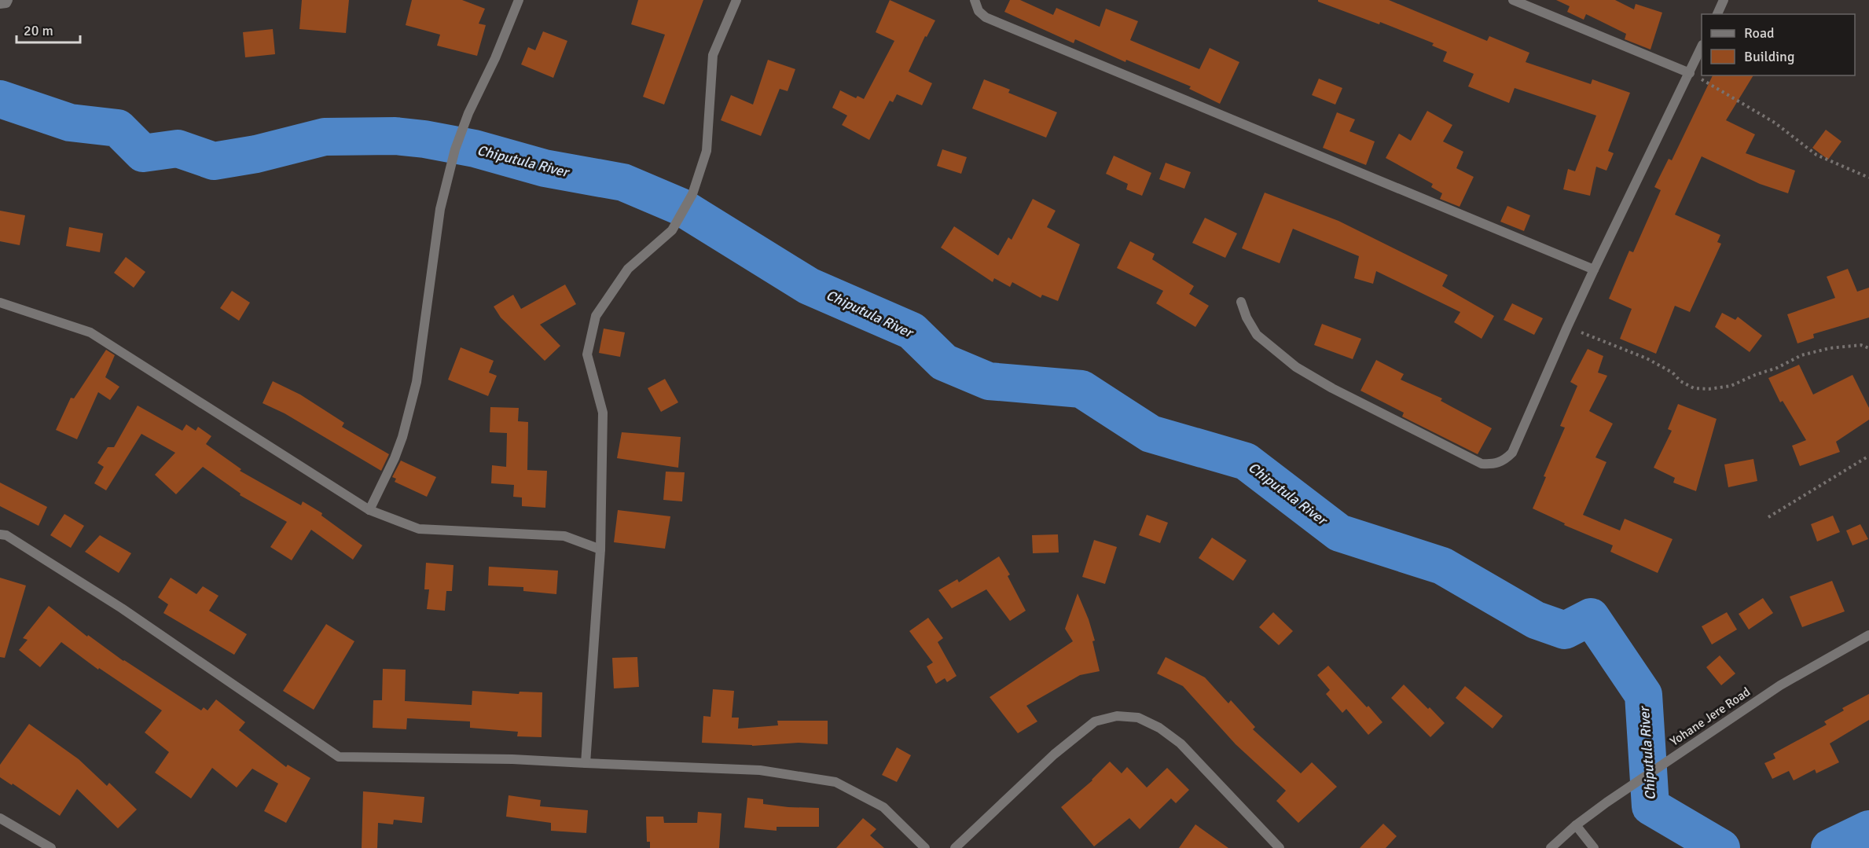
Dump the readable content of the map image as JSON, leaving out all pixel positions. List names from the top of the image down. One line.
{"streets":{"street":["Yohane Jere Road"]},"water":["Chiputula River"],"legend":["Road","Building"],"scale_bar":"20 m"}
